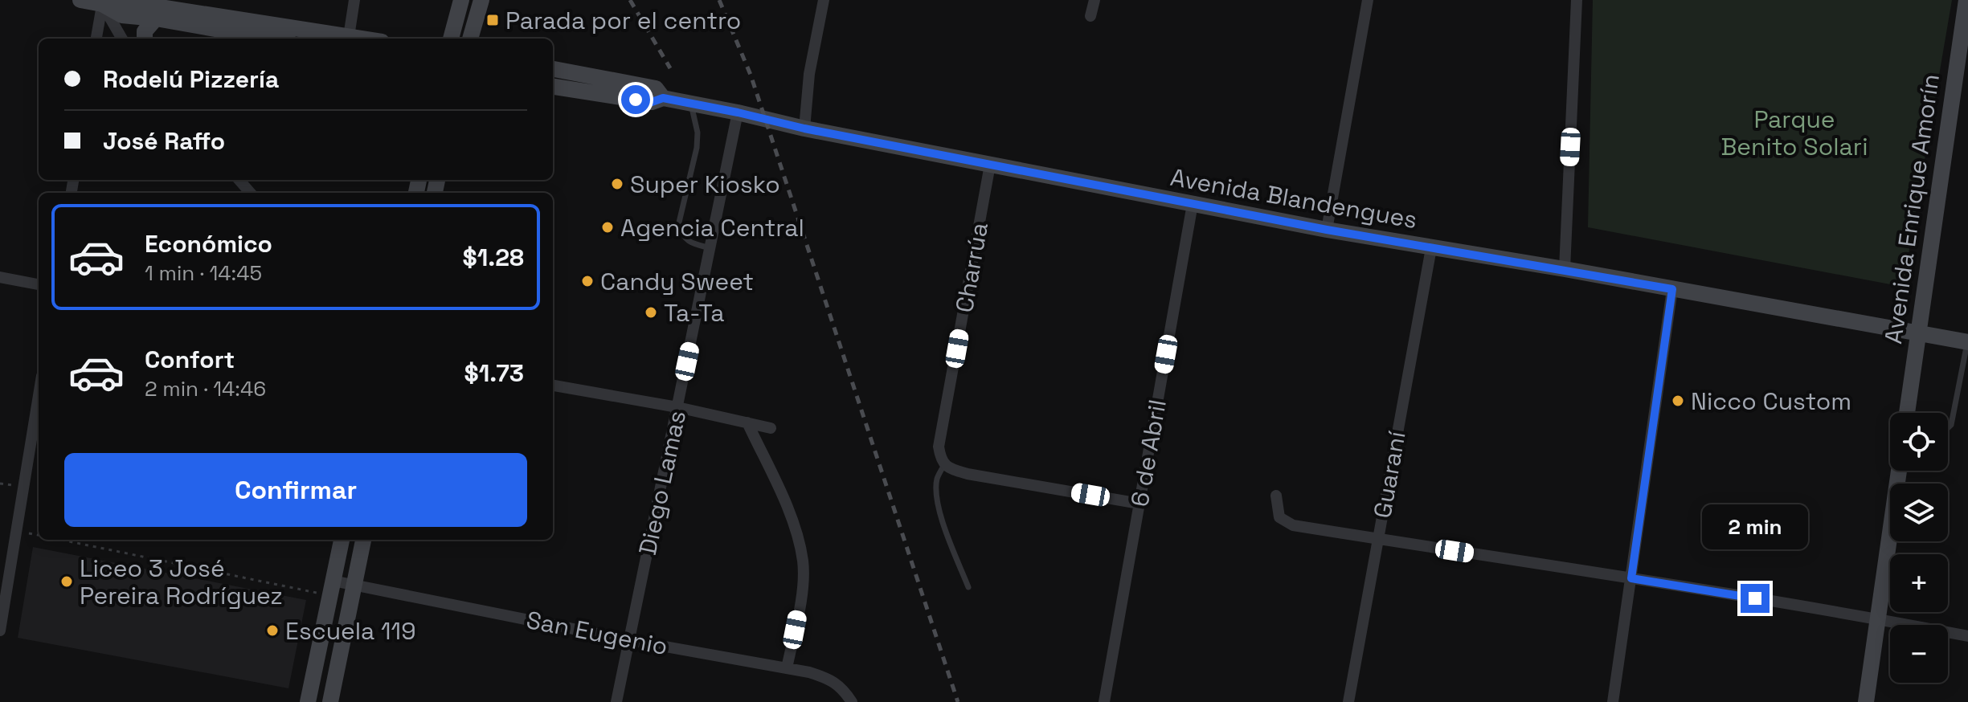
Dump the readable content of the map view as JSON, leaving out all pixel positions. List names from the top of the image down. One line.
{"streets":{"street":["Avenida Blandengues","Avenida Enrique Amorín","Charrúa","6 de Abril","Guaraní","Diego Lamas","San Eugenio"]},"crossings":[["Avenida Blandengues","Avenida Enrique Amorín"],["Avenida Blandengues","Charrúa"],["Avenida Blandengues","6 de Abril"],["Avenida Blandengues","Guaraní"],["Avenida Blandengues","Diego Lamas"],["Diego Lamas","San Eugenio"]],"parks":["Parque Benito Solari"],"places":{"transit":["Parada por el centro"],"other":["Super Kiosko","Agencia Central","Candy Sweet","Ta-Ta","Nicco Custom","Liceo 3 José Pereira Rodríguez","Escuela 119"]},"page":{"banner":["Rodelú Pizzería","José Raffo"],"list":[{"name":"Económico","note":"1 min · 14:45","value":"$1.28"},{"name":"Confort","note":"2 min · 14:46","value":"$1.73"}],"map_buttons":["+","−"],"buttons":"Confirmar","bubble":"2 min"}}
